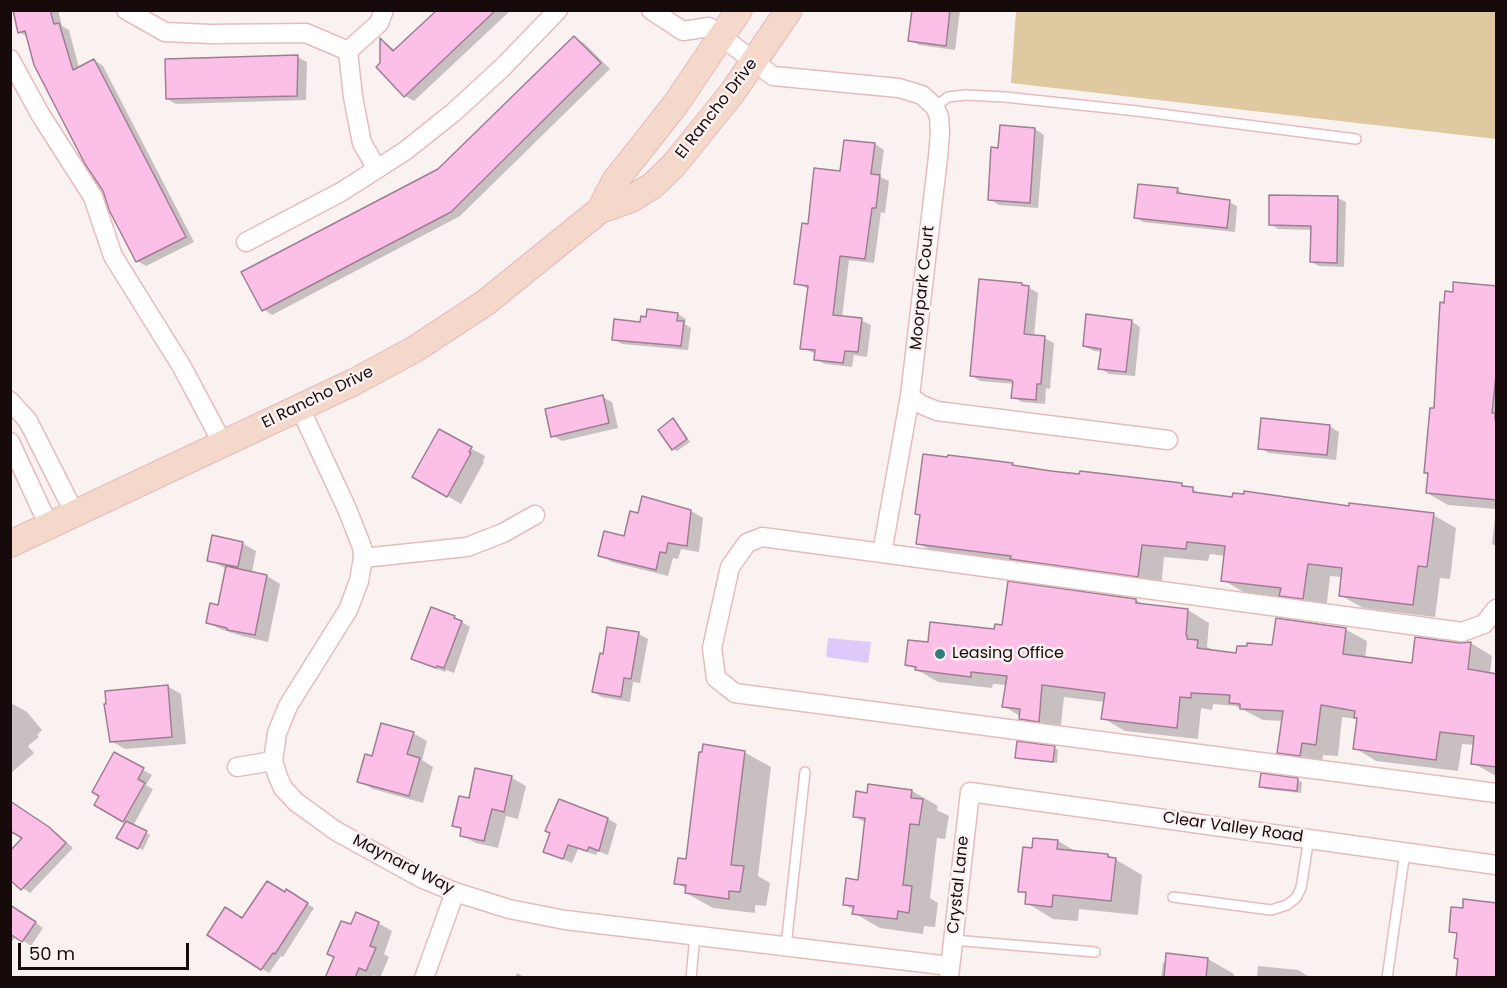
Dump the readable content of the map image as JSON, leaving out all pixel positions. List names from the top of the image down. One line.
{"streets":{"main road":["El Rancho Drive"],"street":["Moorpark Court","Clear Valley Road","Maynard Way","Crystal Lane"]},"crossings":[["Clear Valley Road","Crystal Lane"],["Maynard Way","Crystal Lane"]],"places":["Leasing Office"],"scale_bar":"50 m"}
